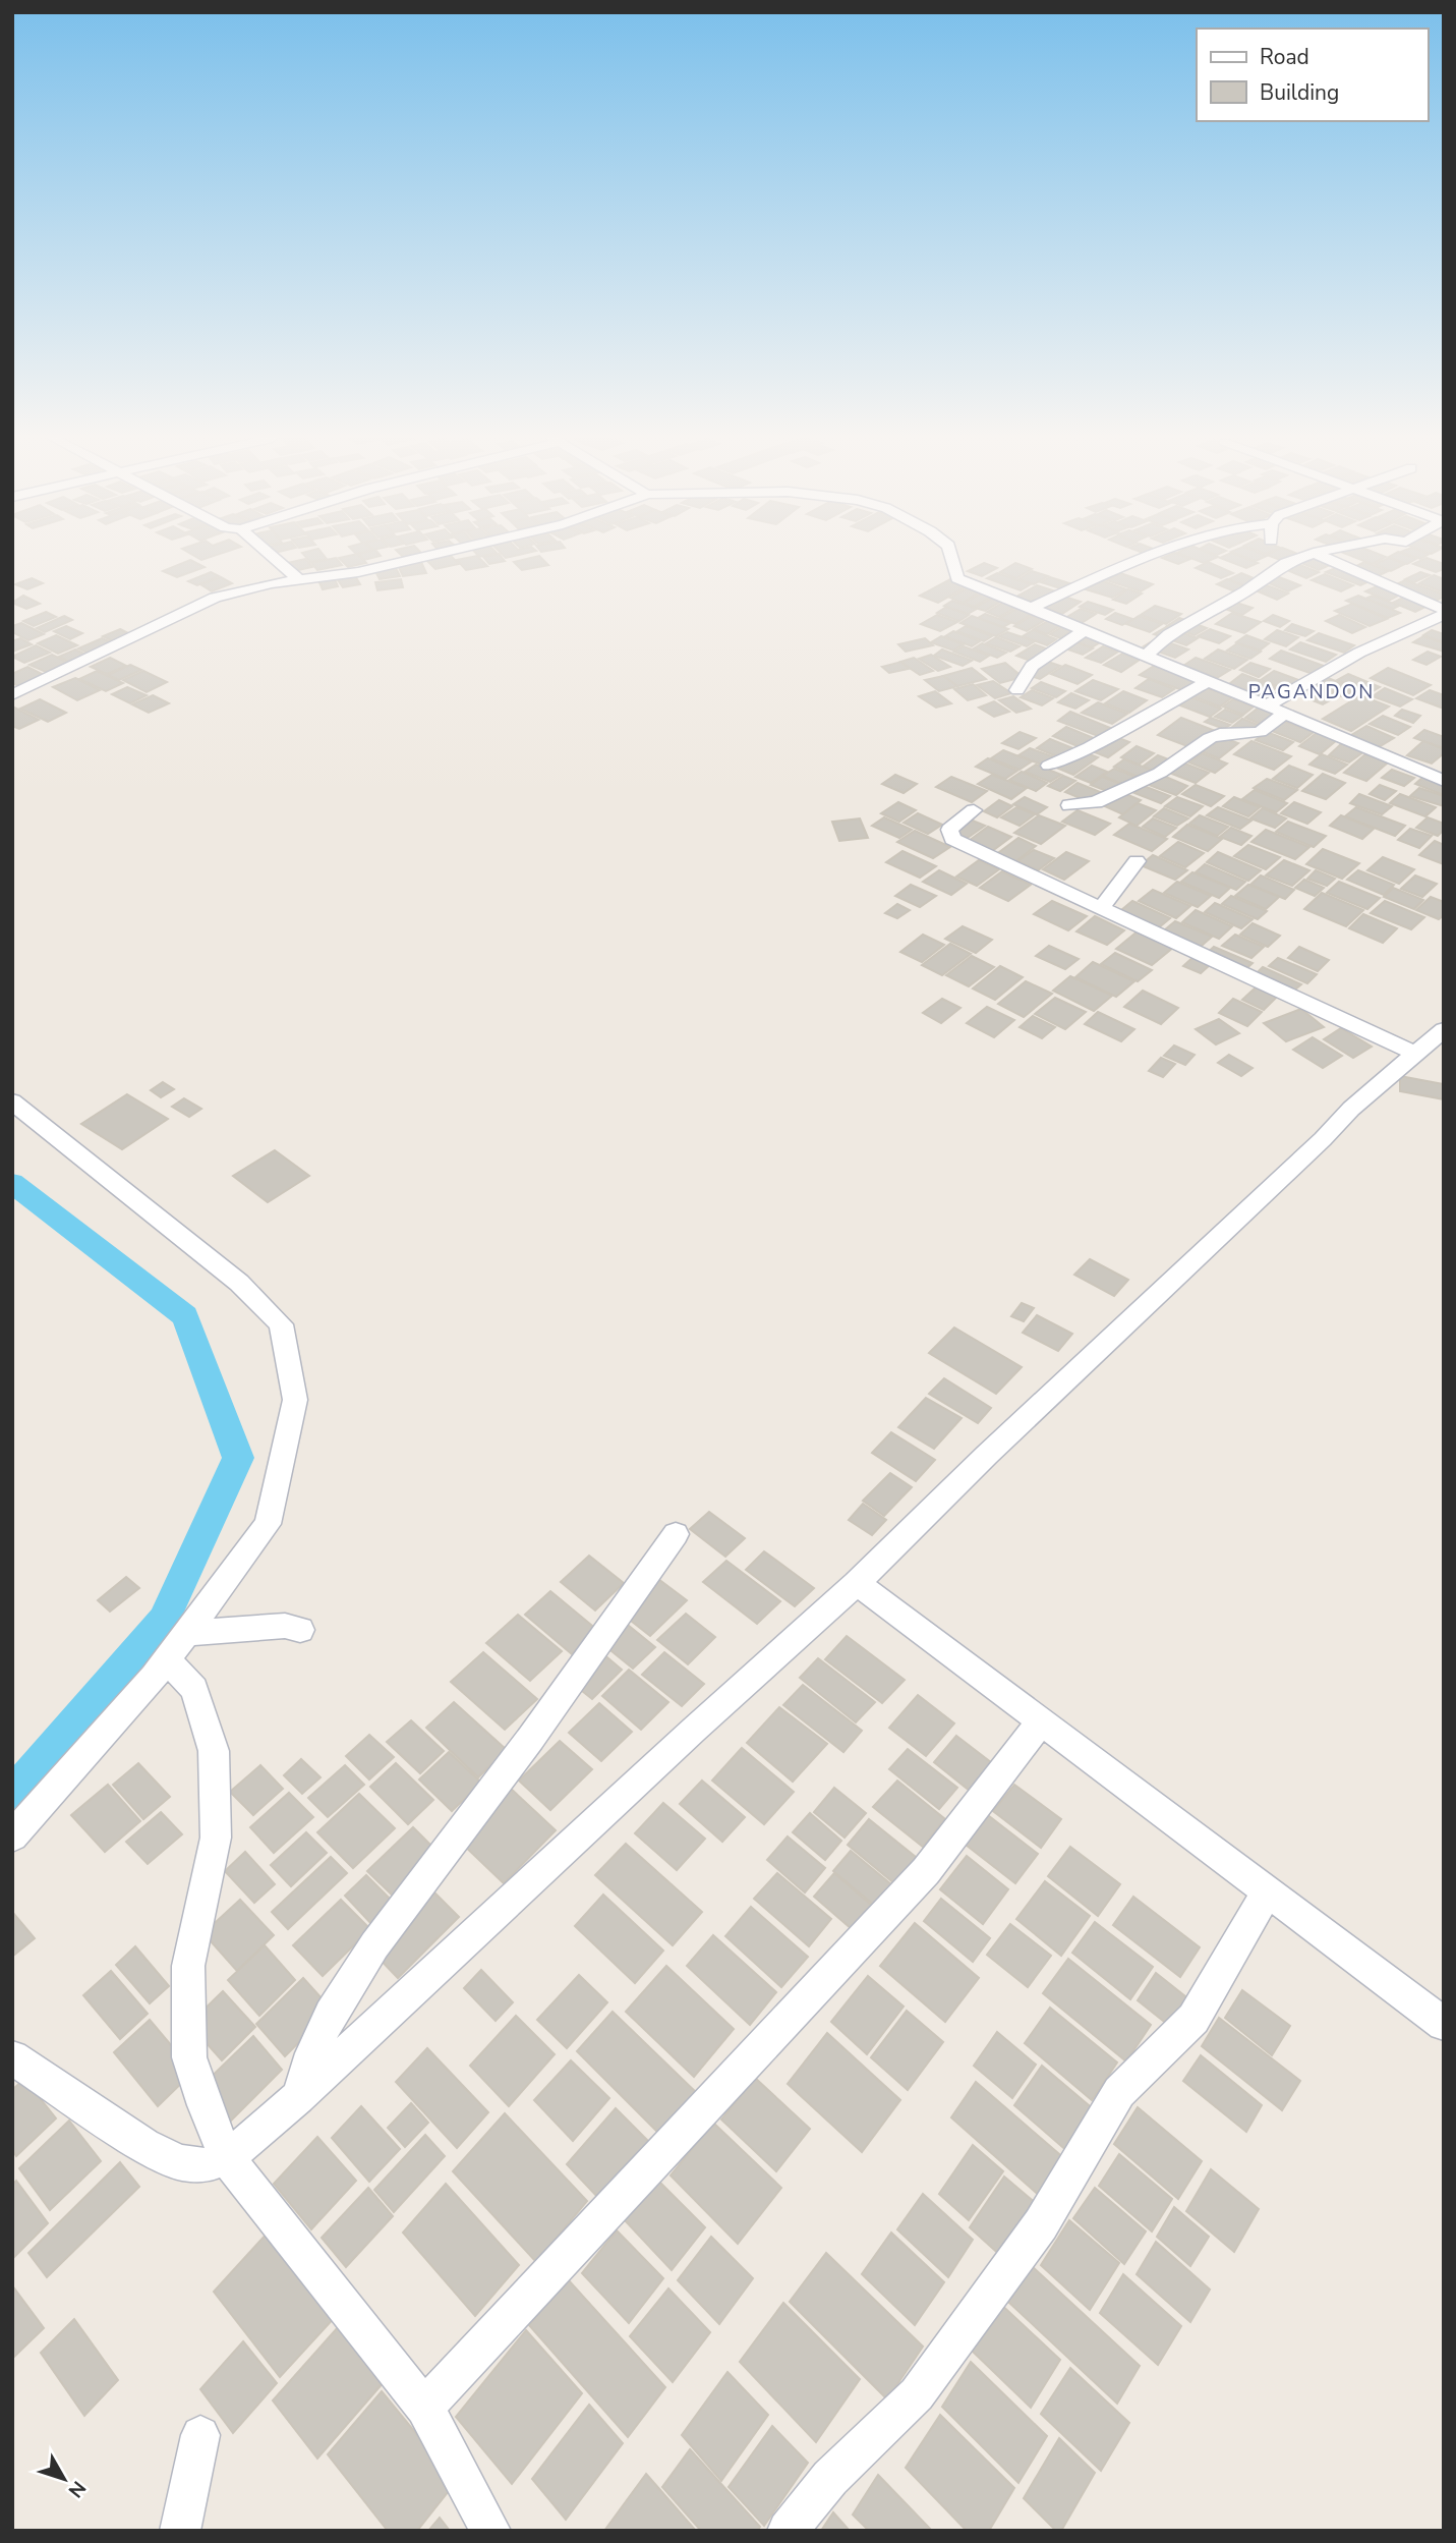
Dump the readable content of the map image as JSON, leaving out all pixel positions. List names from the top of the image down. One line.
{"districts":["PAGANDON"],"legend":["Road","Building"],"north":"bottom right"}
